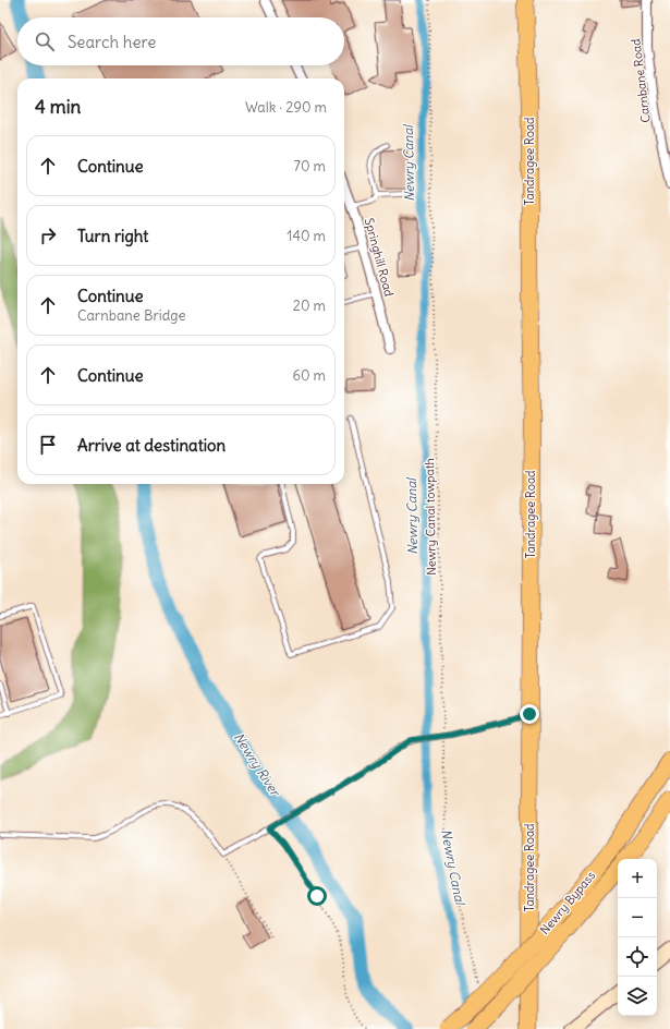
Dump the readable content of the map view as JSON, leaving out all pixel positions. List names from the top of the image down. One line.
{"streets":{"highway":["Tandragee Road","Newry Bypass"],"street":["Carnbane Road","Springhill Road"],"path":["Newry Canal towpath"]},"water":["Newry Canal","Newry River"],"page":{"search":"Search here","heading":["4 min","Walk · 290 m"],"list":[["Continue","70 m"],["Turn right","140 m"],["Continue","Carnbane Bridge","20 m"],["Continue","60 m"],"Arrive at destination"],"map_buttons":["+","−"]}}
